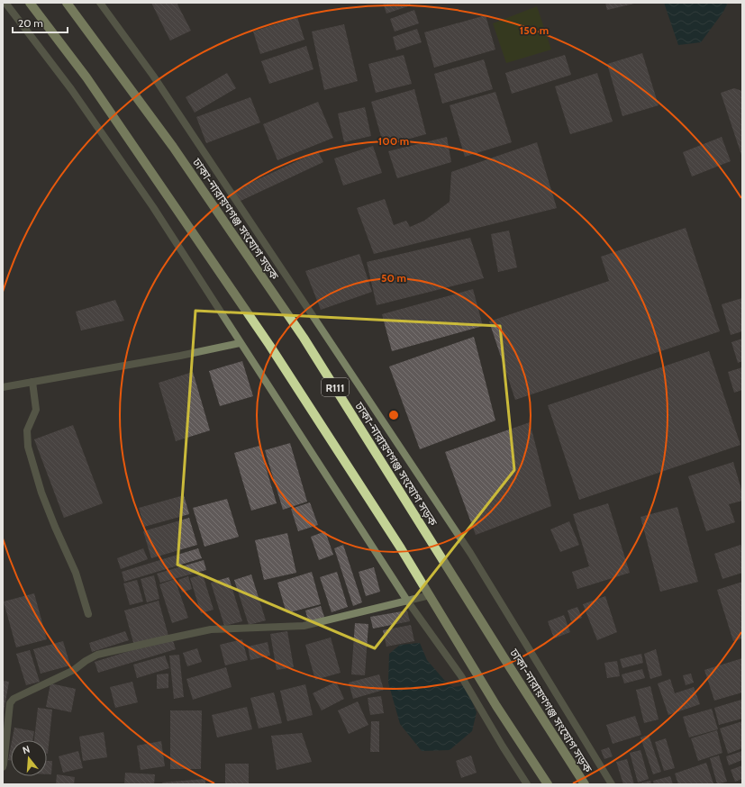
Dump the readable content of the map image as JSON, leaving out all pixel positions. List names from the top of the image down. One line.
{"streets":{"main road":["ঢাকা-নারায়ণগঞ্জ সংযোগ সড়ক","R111"]},"scale_bar":"20 m","north":"top","rings":["150 m","100 m","50 m"]}
